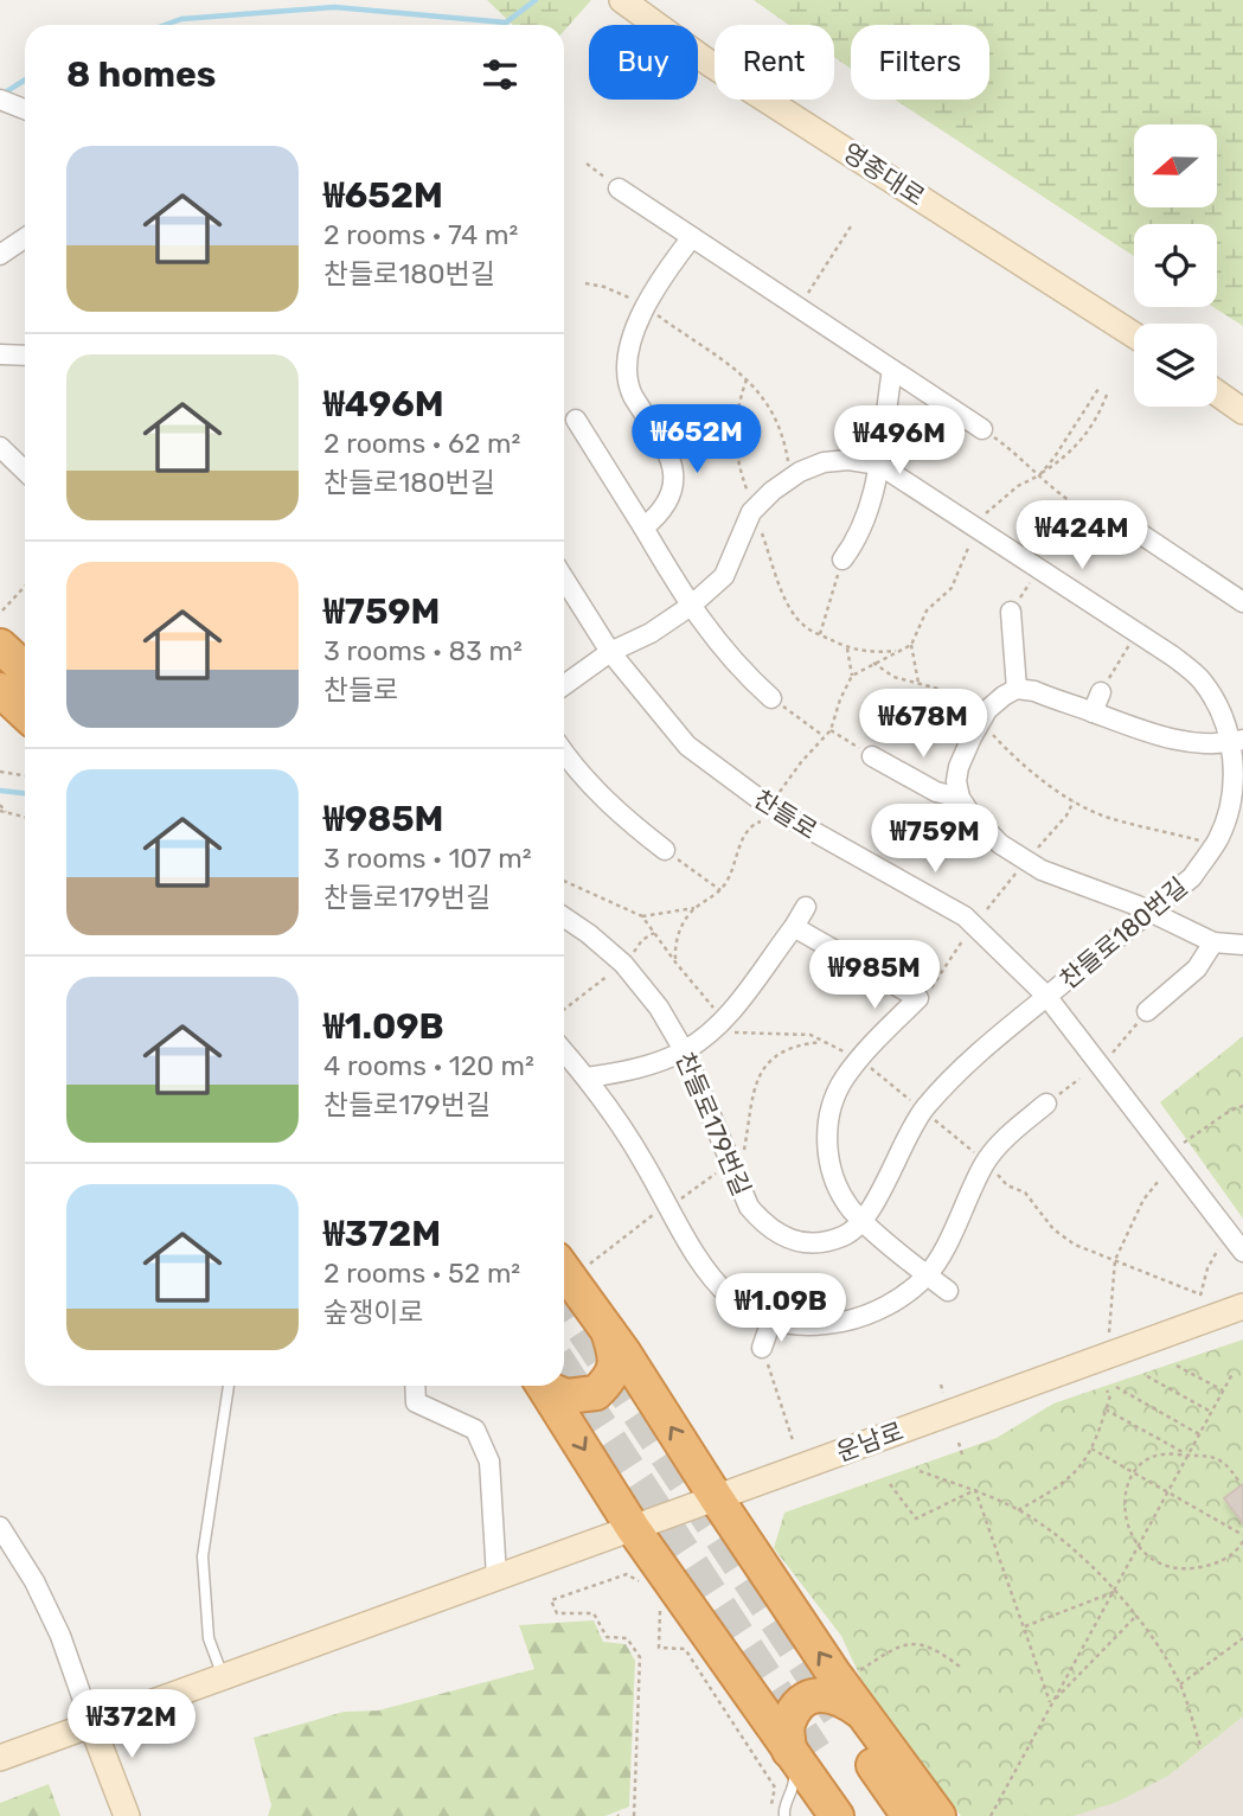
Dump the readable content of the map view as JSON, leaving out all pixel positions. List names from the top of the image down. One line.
{"streets":{"street":["영종대로","찬들로","찬들로180번길","찬들로179번길","운남로"]},"crossings":[["찬들로","찬들로180번길"]],"north":"left","page":{"chip":["Buy","Rent","Filters"],"heading":"8 homes","list":[{"name":"₩652M","note":"2 rooms · 74 m² · 찬들로180번길"},{"name":"₩496M","note":"2 rooms · 62 m² · 찬들로180번길"},{"name":"₩759M","note":"3 rooms · 83 m² · 찬들로"},{"name":"₩985M","note":"3 rooms · 107 m² · 찬들로179번길"},{"name":"₩1.09B","note":"4 rooms · 120 m² · 찬들로179번길"},{"name":"₩372M","note":"2 rooms · 52 m² · 숲쟁이로"}],"price":["₩652M","₩496M","₩424M","₩678M","₩759M","₩985M","₩1.09B","₩372M"]}}
